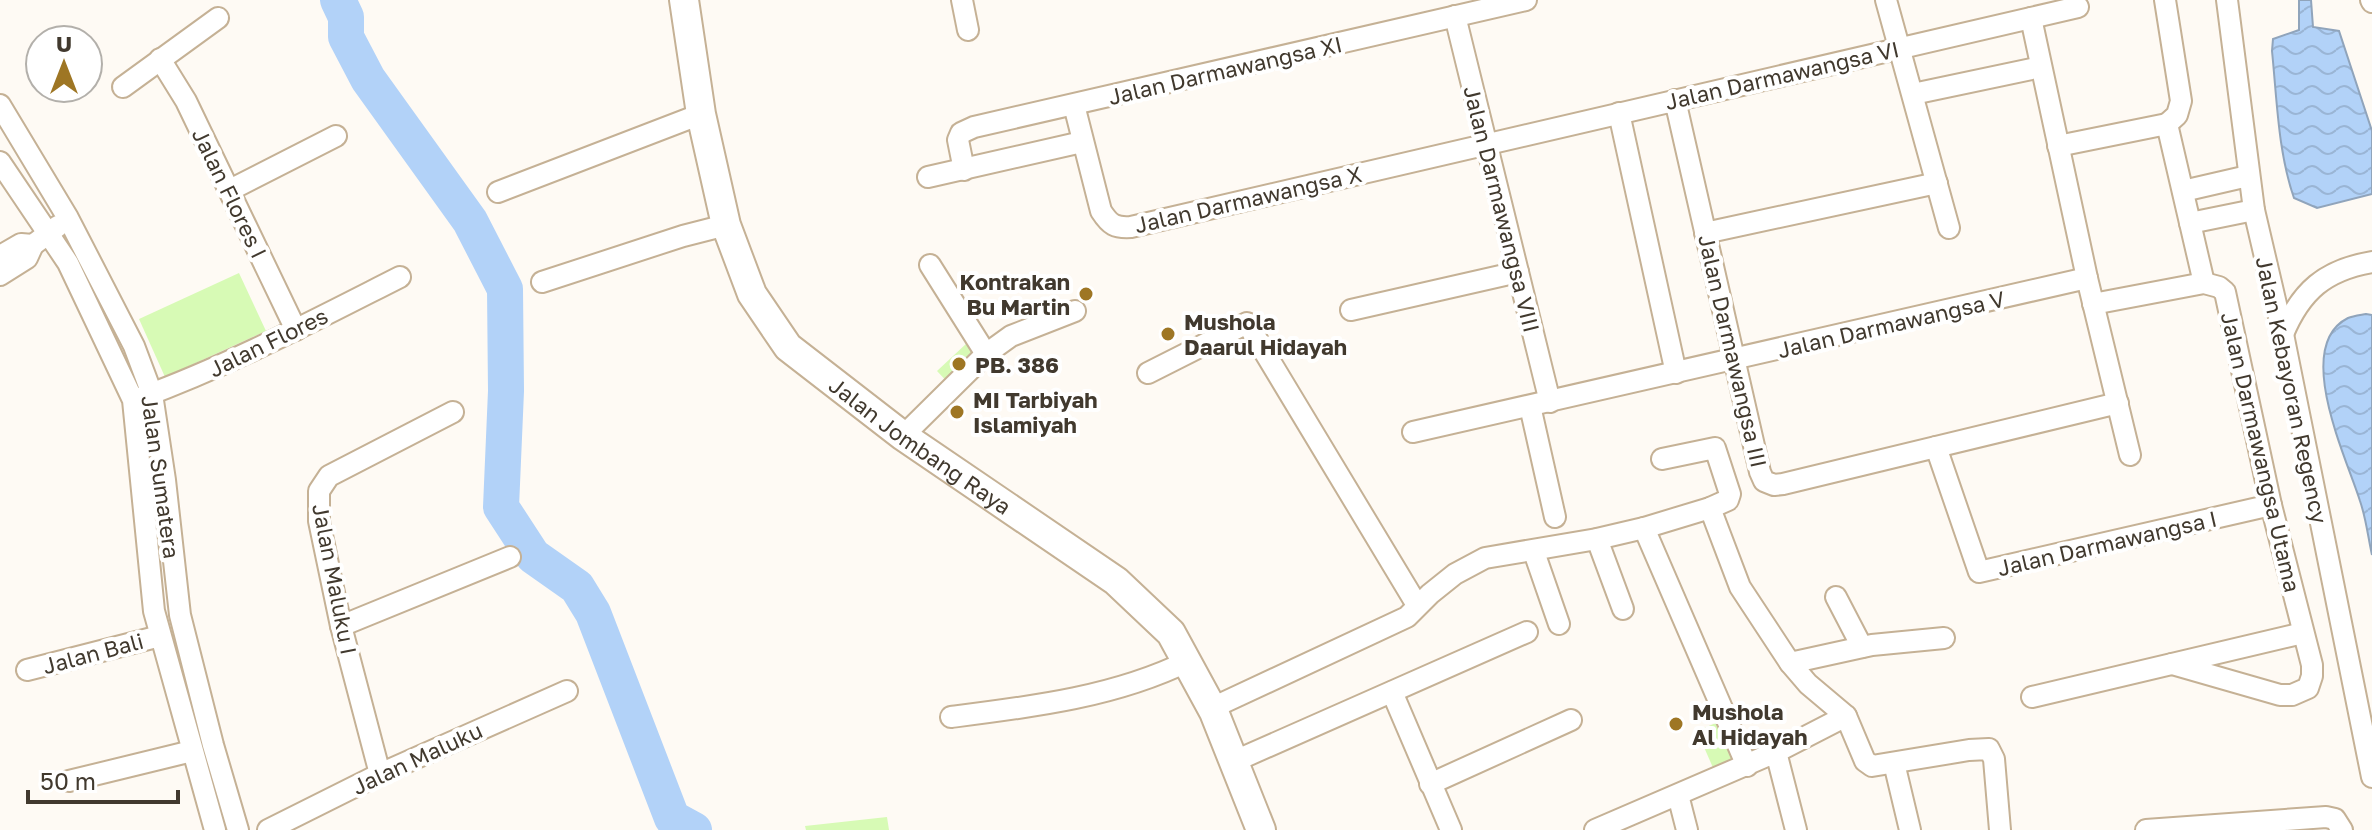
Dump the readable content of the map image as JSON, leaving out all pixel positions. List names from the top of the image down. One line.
{"streets":{"main road":["Jalan Jombang Raya"],"street":["Jalan Darmawangsa XI","Jalan Darmawangsa VI","Jalan Flores I","Jalan Darmawangsa X","Jalan Darmawangsa VIII","Jalan Darmawangsa V","Jalan Flores","Jalan Darmawangsa III","Jalan Kebayoran Regency","Jalan Darmawangsa Utama","Jalan Sumatera","Jalan Darmawangsa I","Jalan Maluku I","Jalan Bali","Jalan Maluku"]},"crossings":[["Jalan Darmawangsa XI","Jalan Darmawangsa VIII"],["Jalan Darmawangsa VI","Jalan Darmawangsa X"],["Jalan Darmawangsa VI","Jalan Darmawangsa VIII"],["Jalan Darmawangsa VI","Jalan Darmawangsa III"],["Jalan Flores I","Jalan Flores"],["Jalan Darmawangsa X","Jalan Darmawangsa VIII"],["Jalan Darmawangsa VIII","Jalan Darmawangsa V"],["Jalan Darmawangsa V","Jalan Darmawangsa III"],["Jalan Flores","Jalan Sumatera"],["Jalan Darmawangsa III","Jalan Darmawangsa I"],["Jalan Darmawangsa Utama","Jalan Darmawangsa I"],["Jalan Sumatera","Jalan Bali"],["Jalan Maluku I","Jalan Maluku"]],"places":["Kontrakan Bu Martin","Mushola Daarul Hidayah","PB. 386","MI Tarbiyah Islamiyah","Mushola Al Hidayah"],"scale_bar":"50 m","north":"top"}
